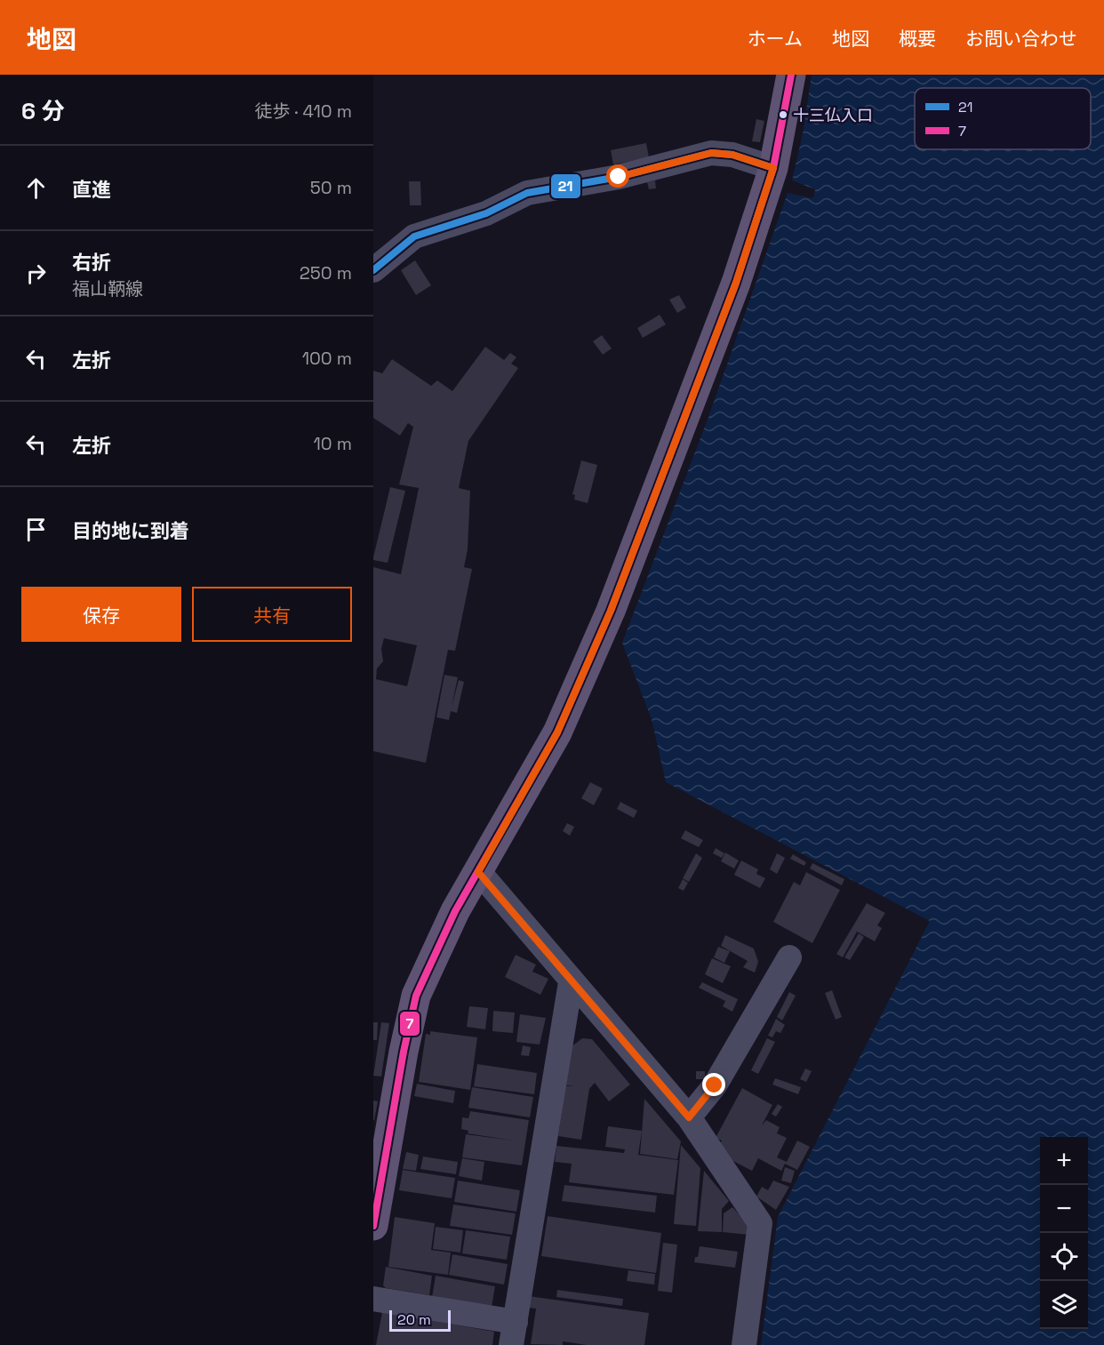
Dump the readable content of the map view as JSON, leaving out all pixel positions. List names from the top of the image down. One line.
{"places":["十三仏入口"],"lines":["transit line 7","transit line 21"],"legend":["21","7"],"scale_bar":"20 m","page":{"header":"地図","nav":["ホーム","地図","概要","お問い合わせ"],"heading":["6 分","徒歩 · 410 m"],"list":[["直進","50 m"],["右折","福山鞆線","250 m"],["左折","100 m"],["左折","10 m"],"目的地に到着"],"buttons":["保存","共有"],"map_buttons":["+","−"],"scale":"20 m"}}
